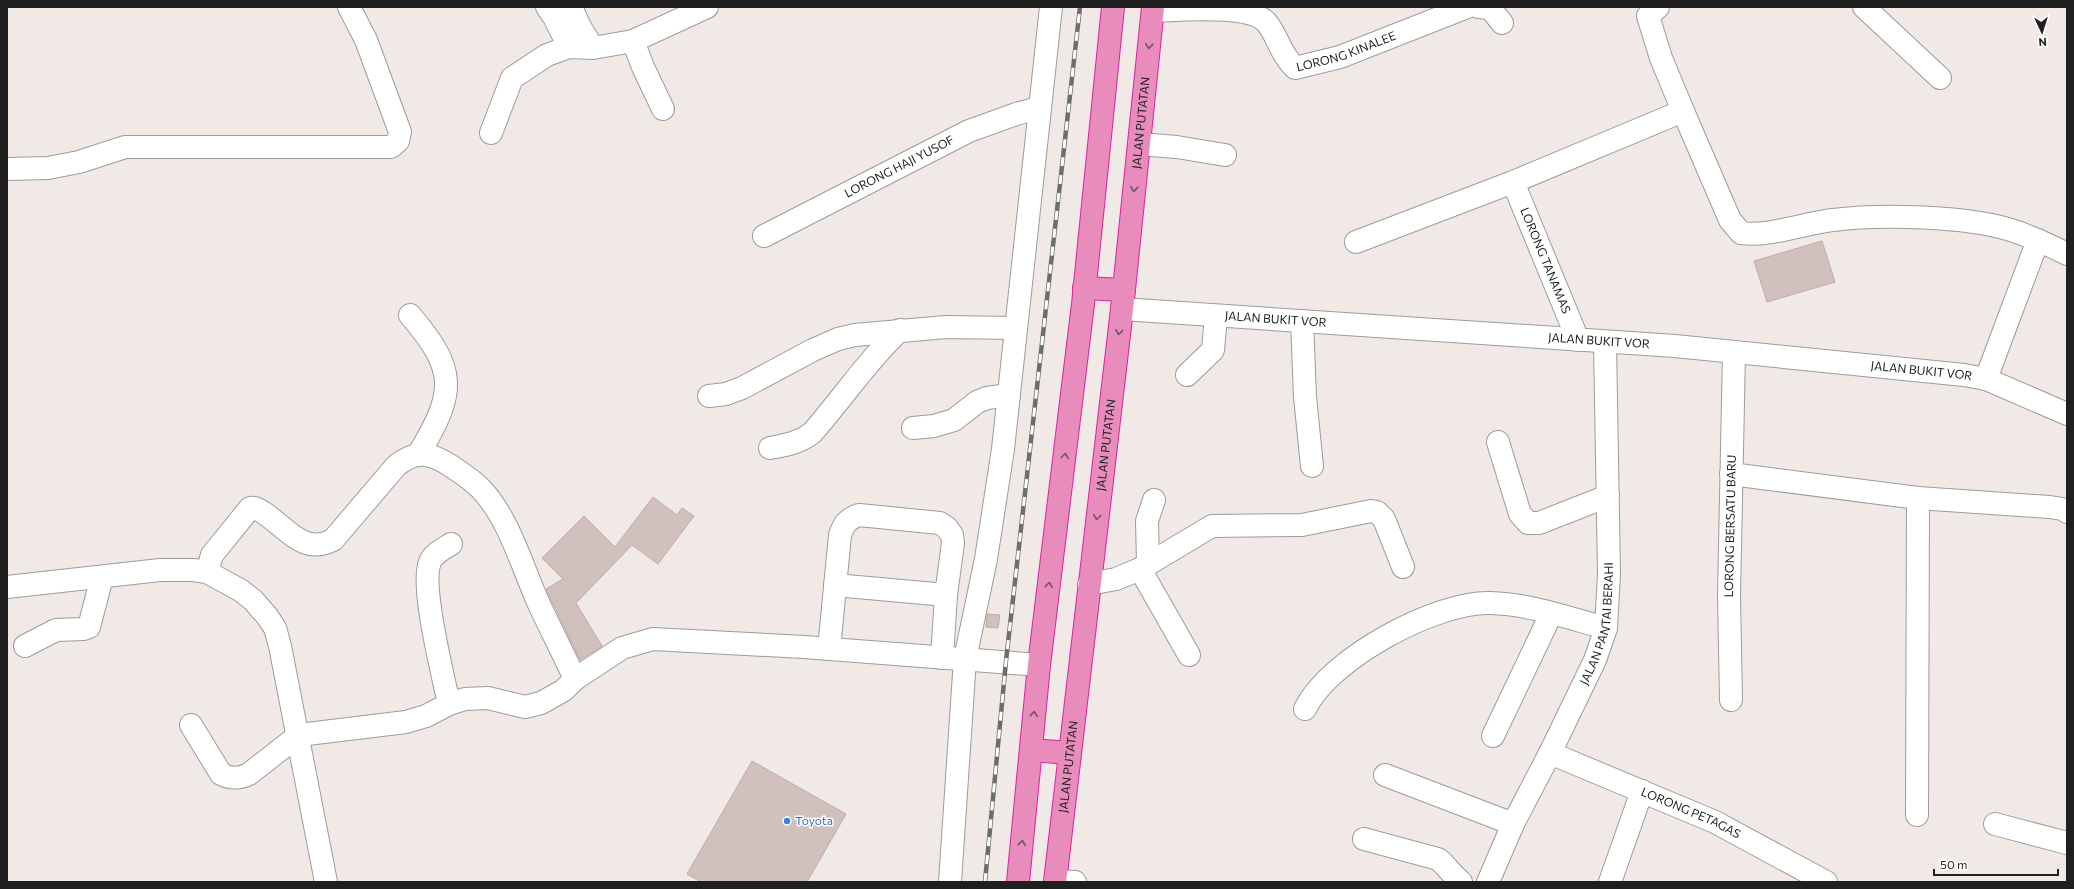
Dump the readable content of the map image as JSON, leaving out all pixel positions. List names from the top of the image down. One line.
{"streets":{"highway":["JALAN PUTATAN"],"street":["LORONG KINALEE","LORONG HAJI YUSOF","LORONG TANAMAS","JALAN BUKIT VOR","LORONG BERSATU BARU","JALAN PANTAI BERAHI","LORONG PETAGAS"]},"crossings":[["LORONG KINALEE","JALAN PUTATAN"],["JALAN PUTATAN","JALAN BUKIT VOR"],["LORONG TANAMAS","JALAN BUKIT VOR"],["JALAN BUKIT VOR","LORONG BERSATU BARU"],["JALAN BUKIT VOR","JALAN PANTAI BERAHI"],["JALAN PANTAI BERAHI","LORONG PETAGAS"]],"places":["Toyota"],"scale_bar":"50 m","north":"bottom"}
